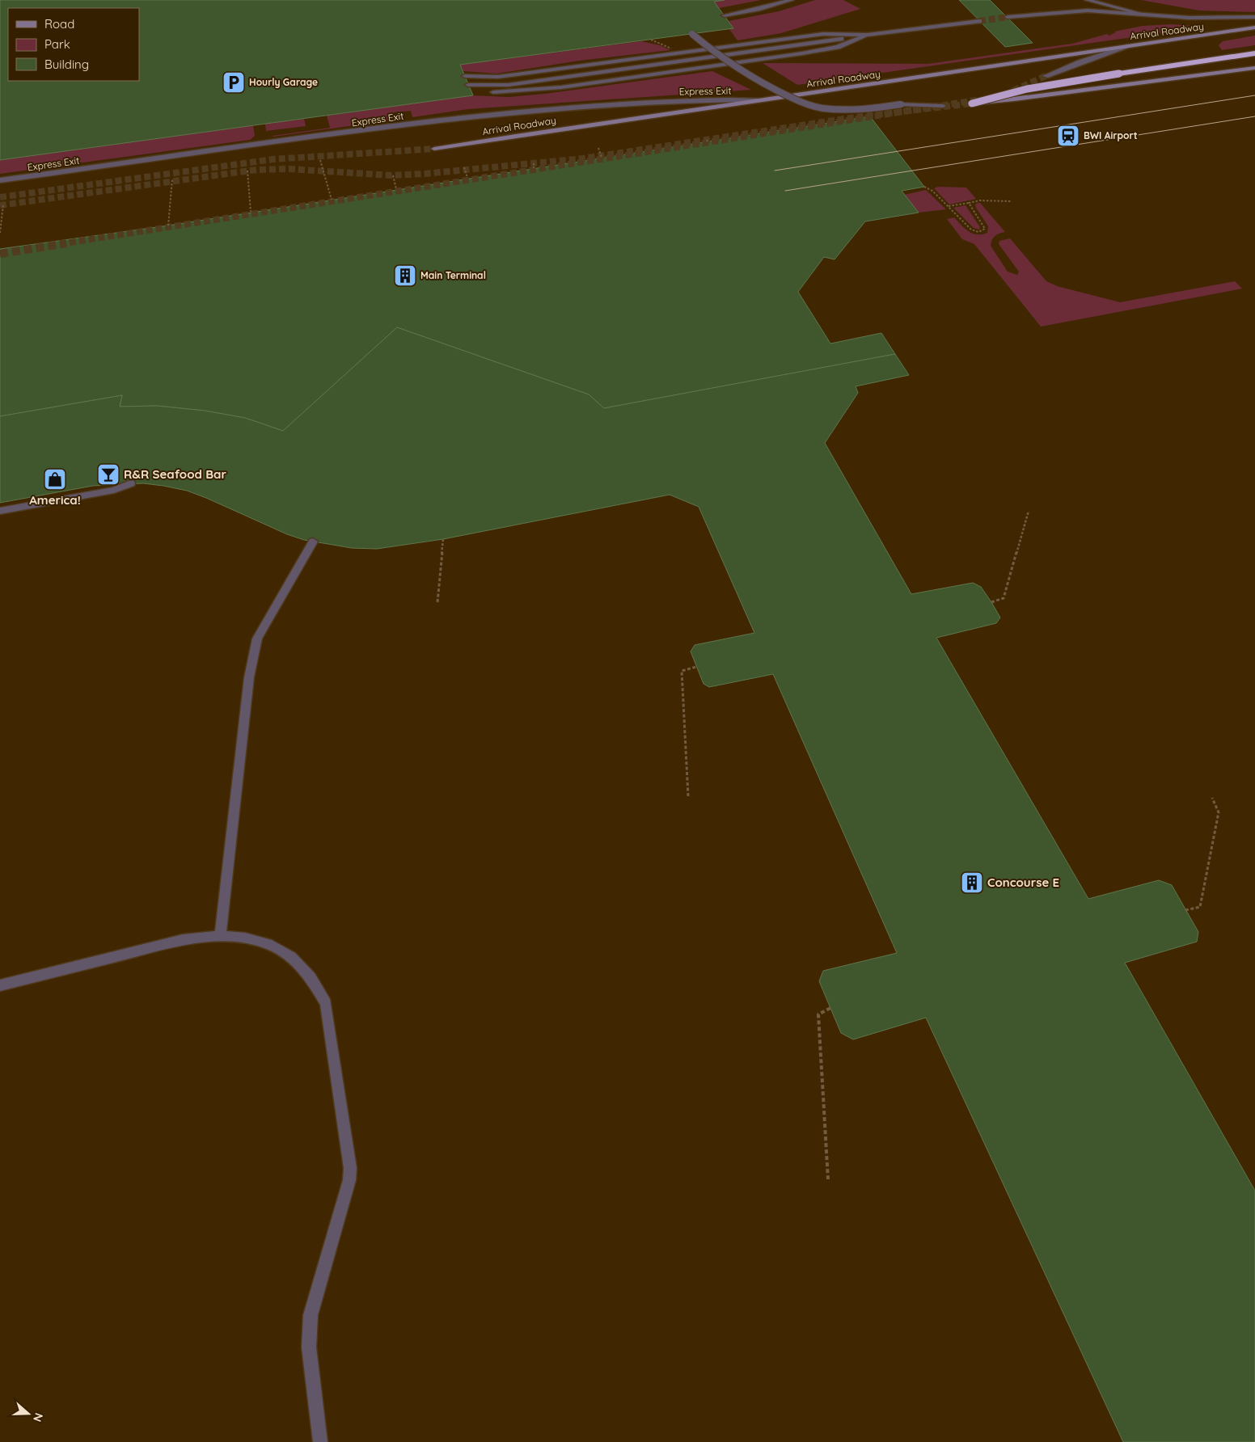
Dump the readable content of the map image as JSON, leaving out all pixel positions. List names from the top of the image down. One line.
{"streets":{"main road":["Arrival Roadway"],"street":["Express Exit"]},"crossings":[["Arrival Roadway","Express Exit"]],"places":{"parking":["Hourly Garage"],"station":["BWI Airport"],"building":["Main Terminal","Concourse E"],"bar":["R&R Seafood Bar"],"shop":["America!"]},"legend":["Road","Park","Building"],"north":"right"}
